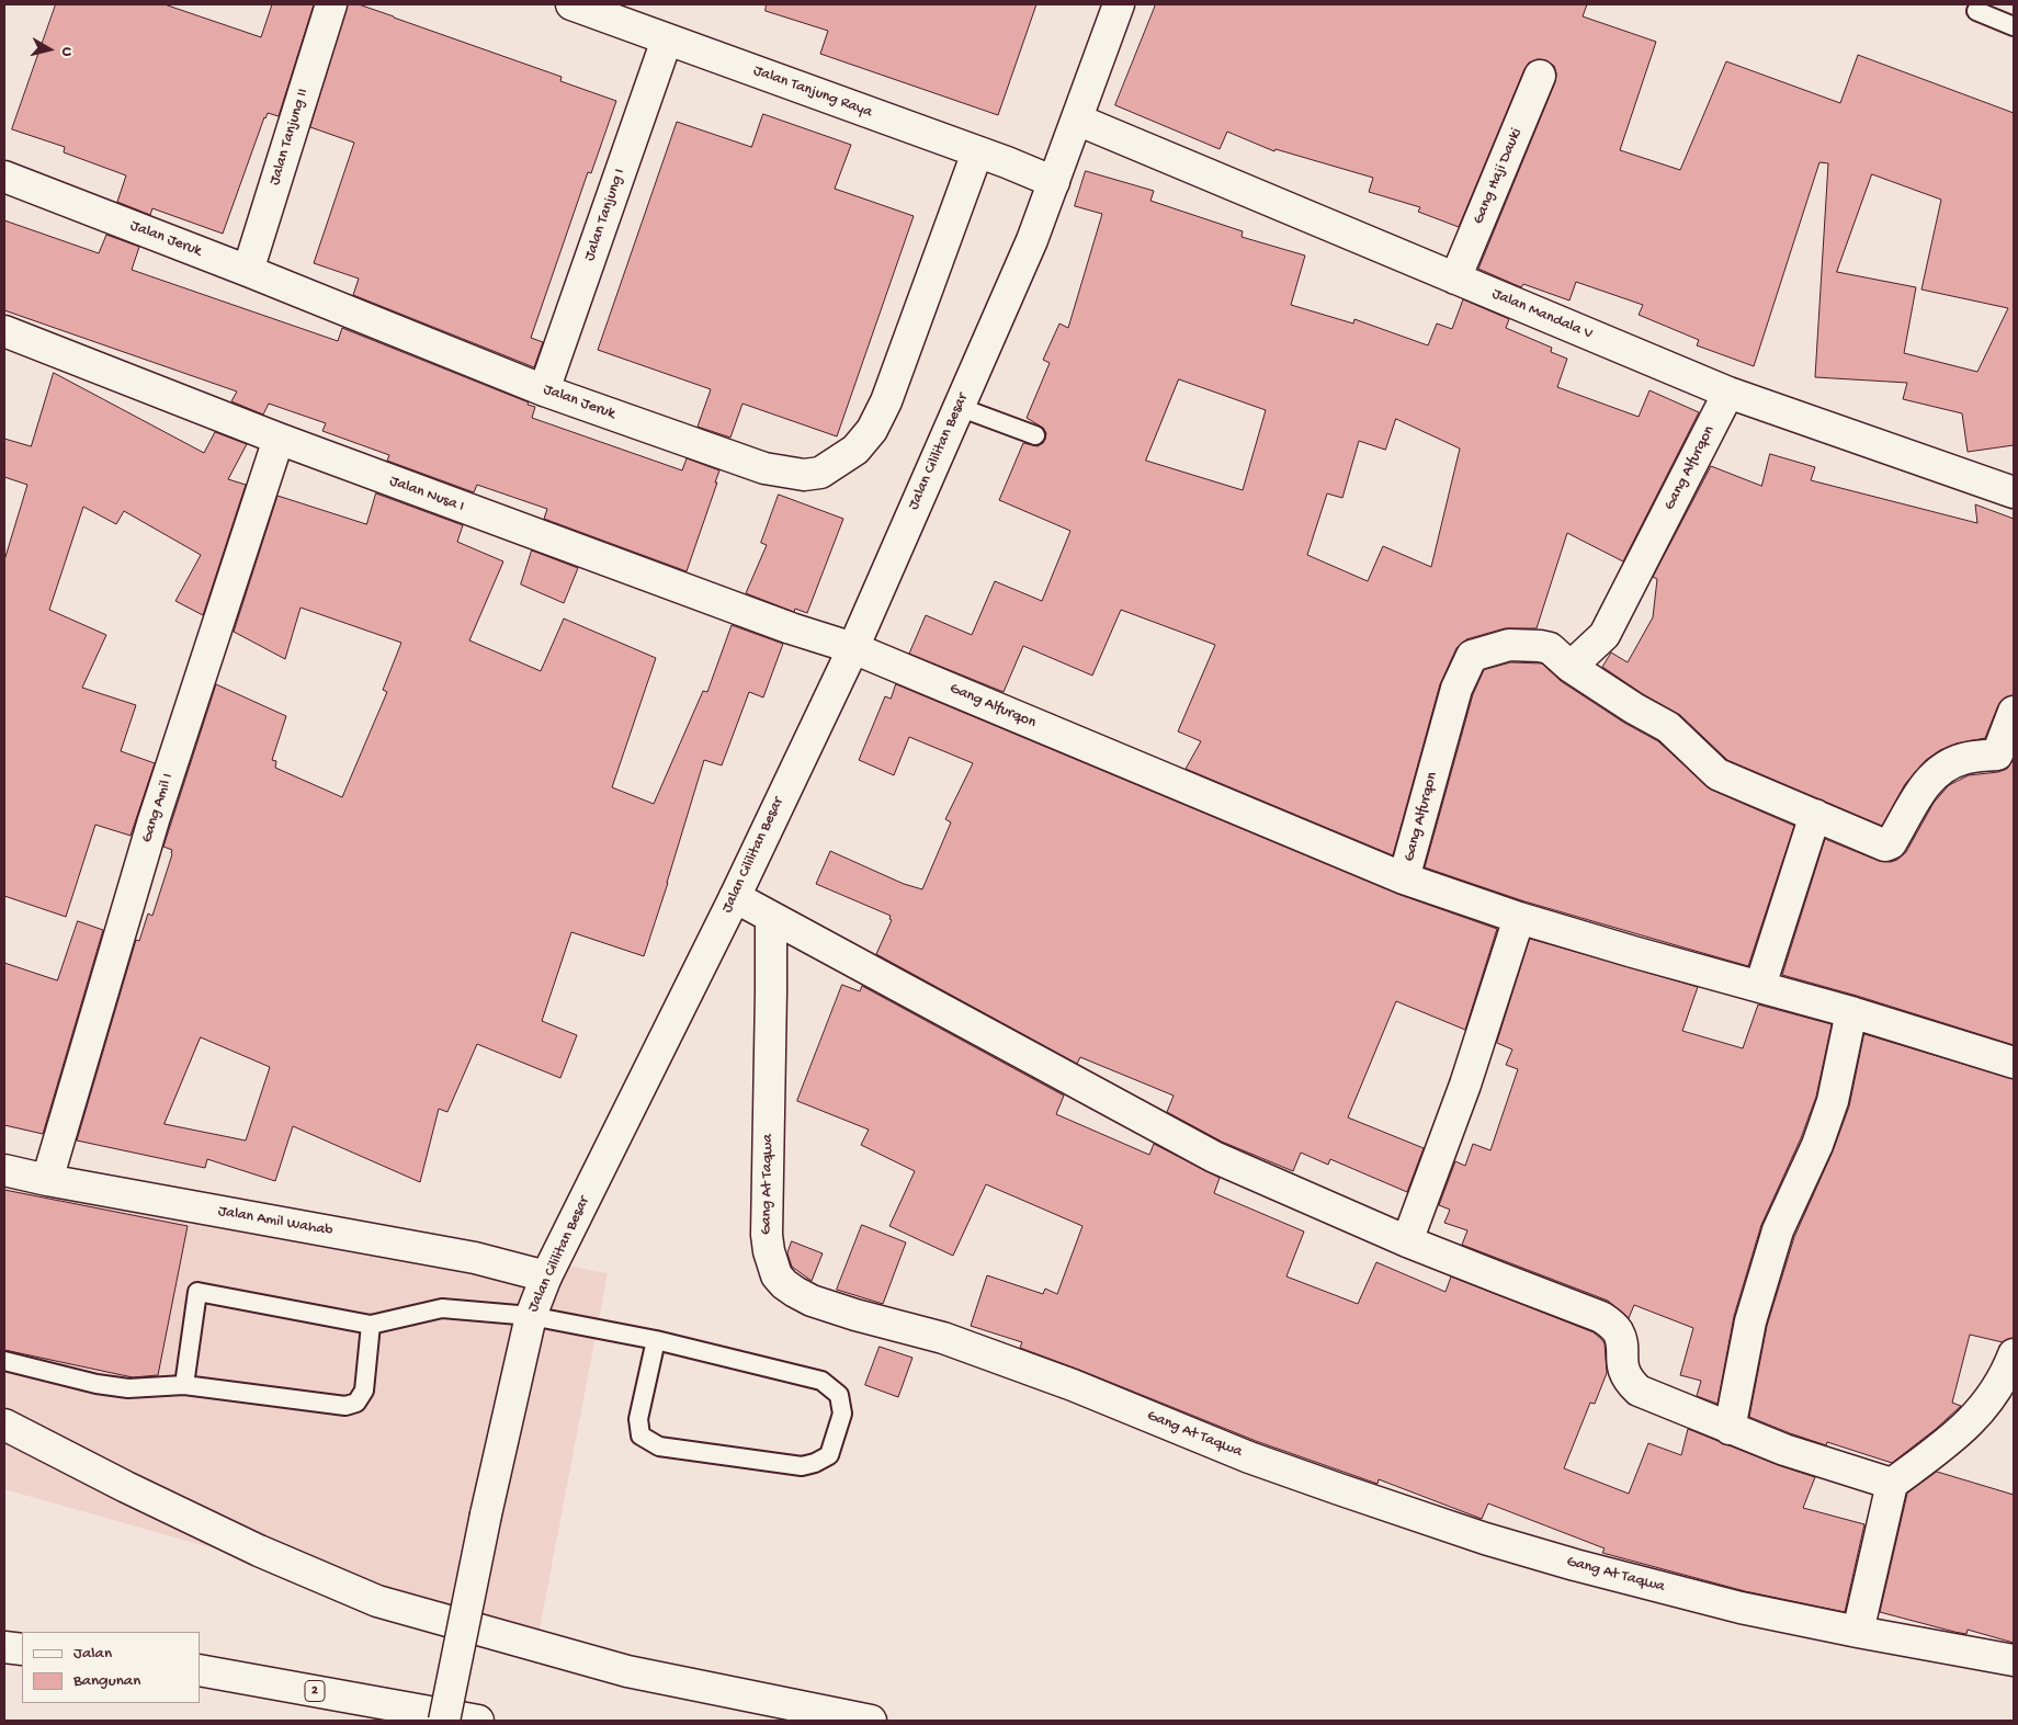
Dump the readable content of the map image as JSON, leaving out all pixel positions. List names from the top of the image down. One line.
{"streets":{"main road":["Jalan Tanjung Raya","Jalan Tanjung II","Gang Haji Dauki","Jalan Tanjung I","Jalan Jeruk","Jalan Mandala V","Jalan Cililitan Besar","Gang Alfurqon","Jalan Nusa I","Gang Amil I","Gang At Taqwa","Jalan Amil Wahab","2"]},"crossings":[["Jalan Tanjung Raya","Jalan Tanjung I"],["Jalan Tanjung Raya","Jalan Jeruk"],["Jalan Tanjung Raya","Jalan Cililitan Besar"],["Jalan Tanjung II","Jalan Jeruk"],["Gang Haji Dauki","Jalan Mandala V"],["Jalan Tanjung I","Jalan Jeruk"],["Jalan Mandala V","Jalan Cililitan Besar"],["Jalan Mandala V","Gang Alfurqon"],["Jalan Cililitan Besar","Gang Alfurqon"],["Jalan Cililitan Besar","Jalan Nusa I"],["Jalan Cililitan Besar","Jalan Amil Wahab"],["Gang Alfurqon","Jalan Nusa I"],["Jalan Nusa I","Gang Amil I"],["Gang Amil I","Jalan Amil Wahab"]],"legend":["Jalan","Bangunan"],"north":"right"}
